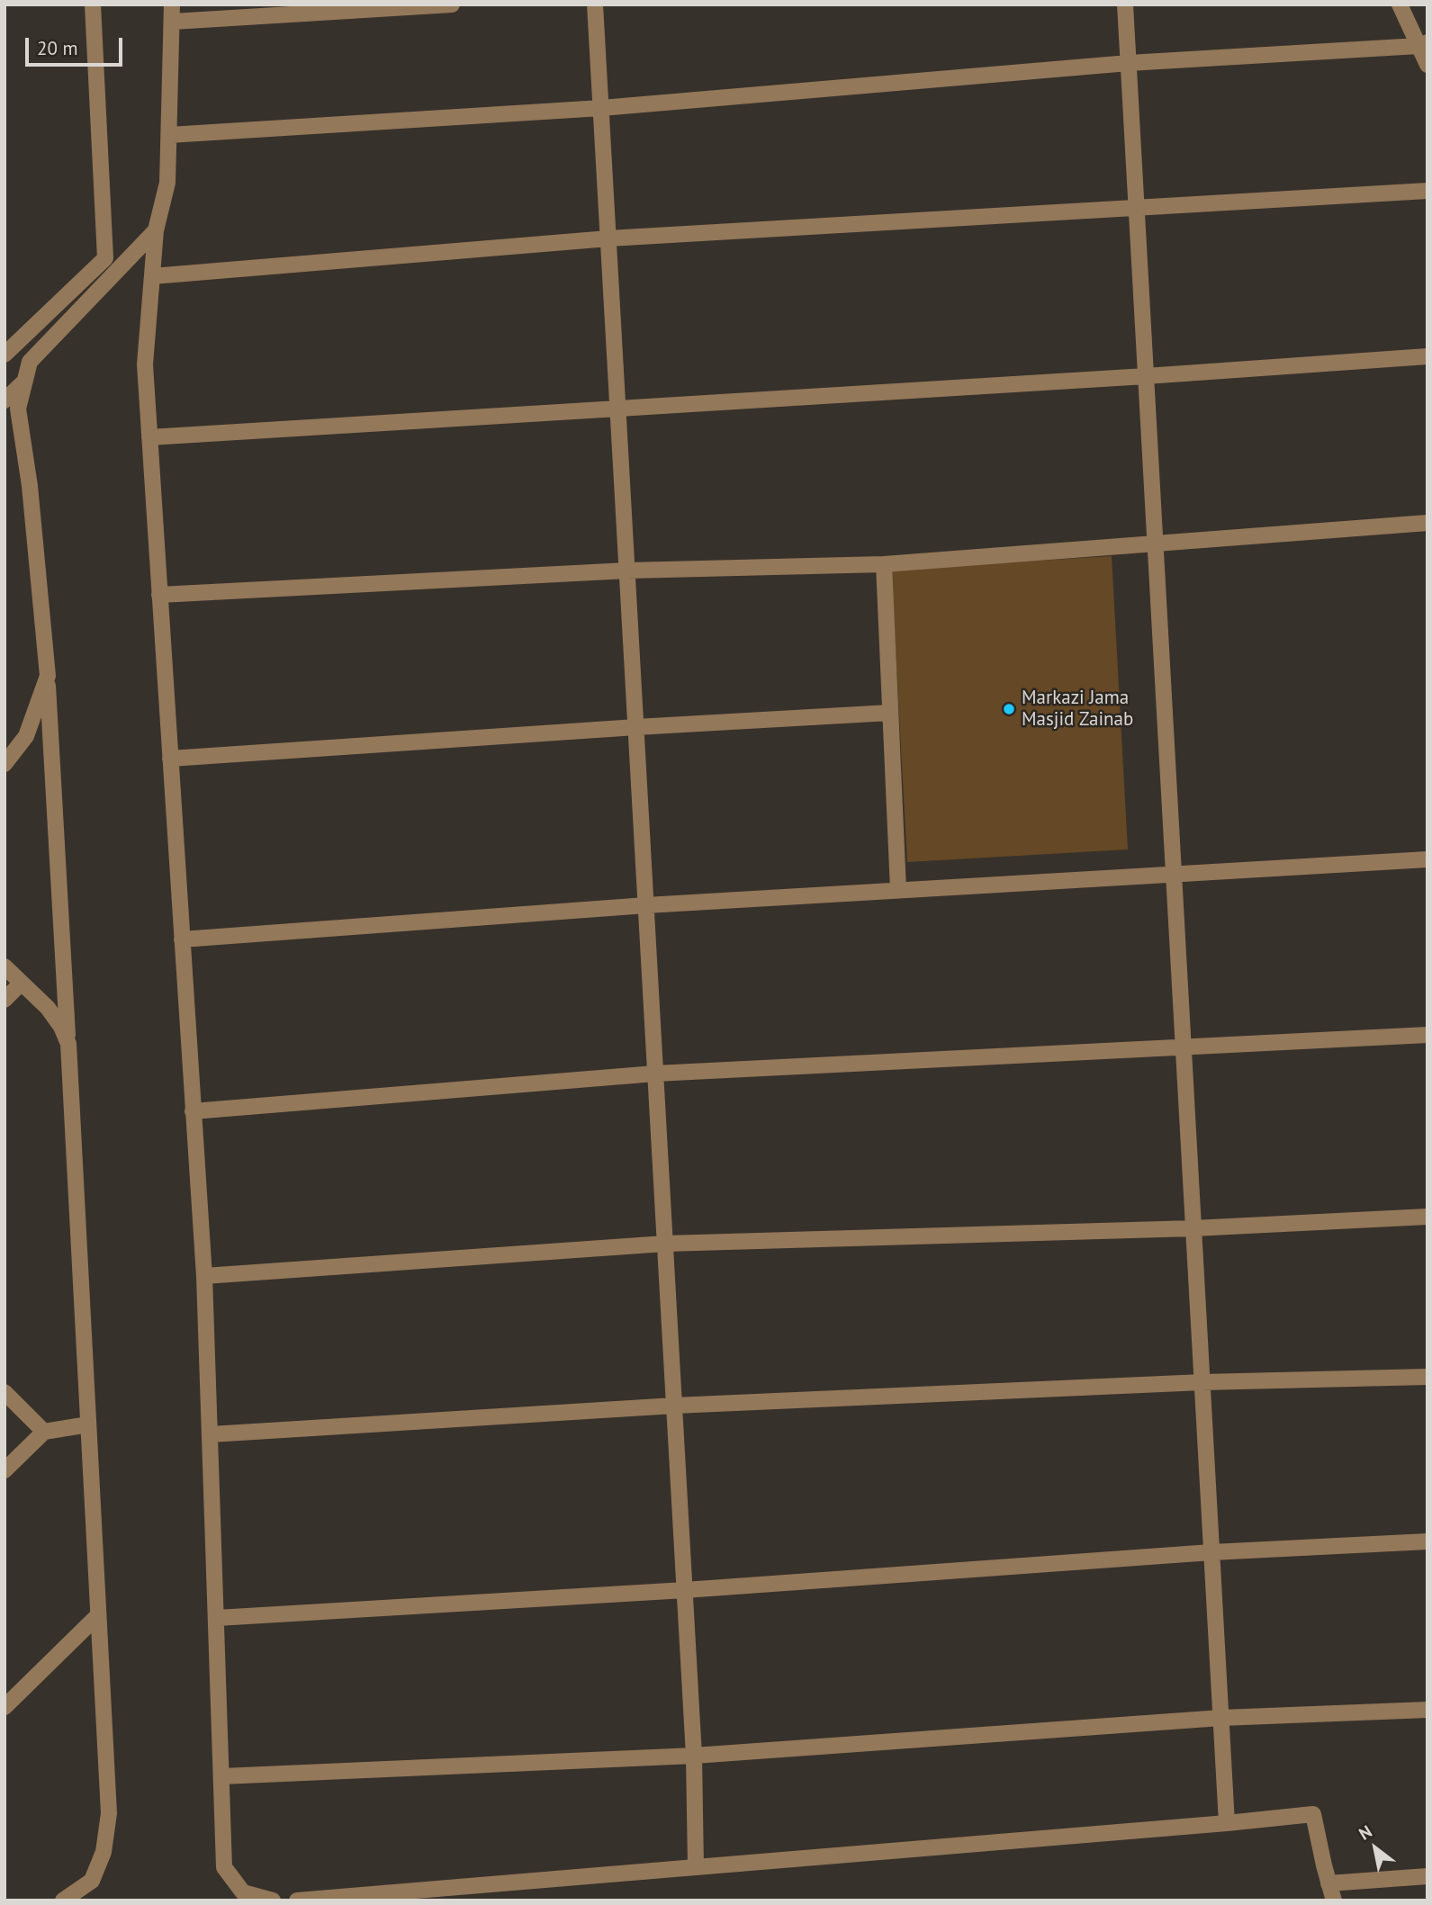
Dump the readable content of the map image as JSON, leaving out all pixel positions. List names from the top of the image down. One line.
{"places":["Markazi Jama Masjid Zainab"],"scale_bar":"20 m","north":"top left"}
